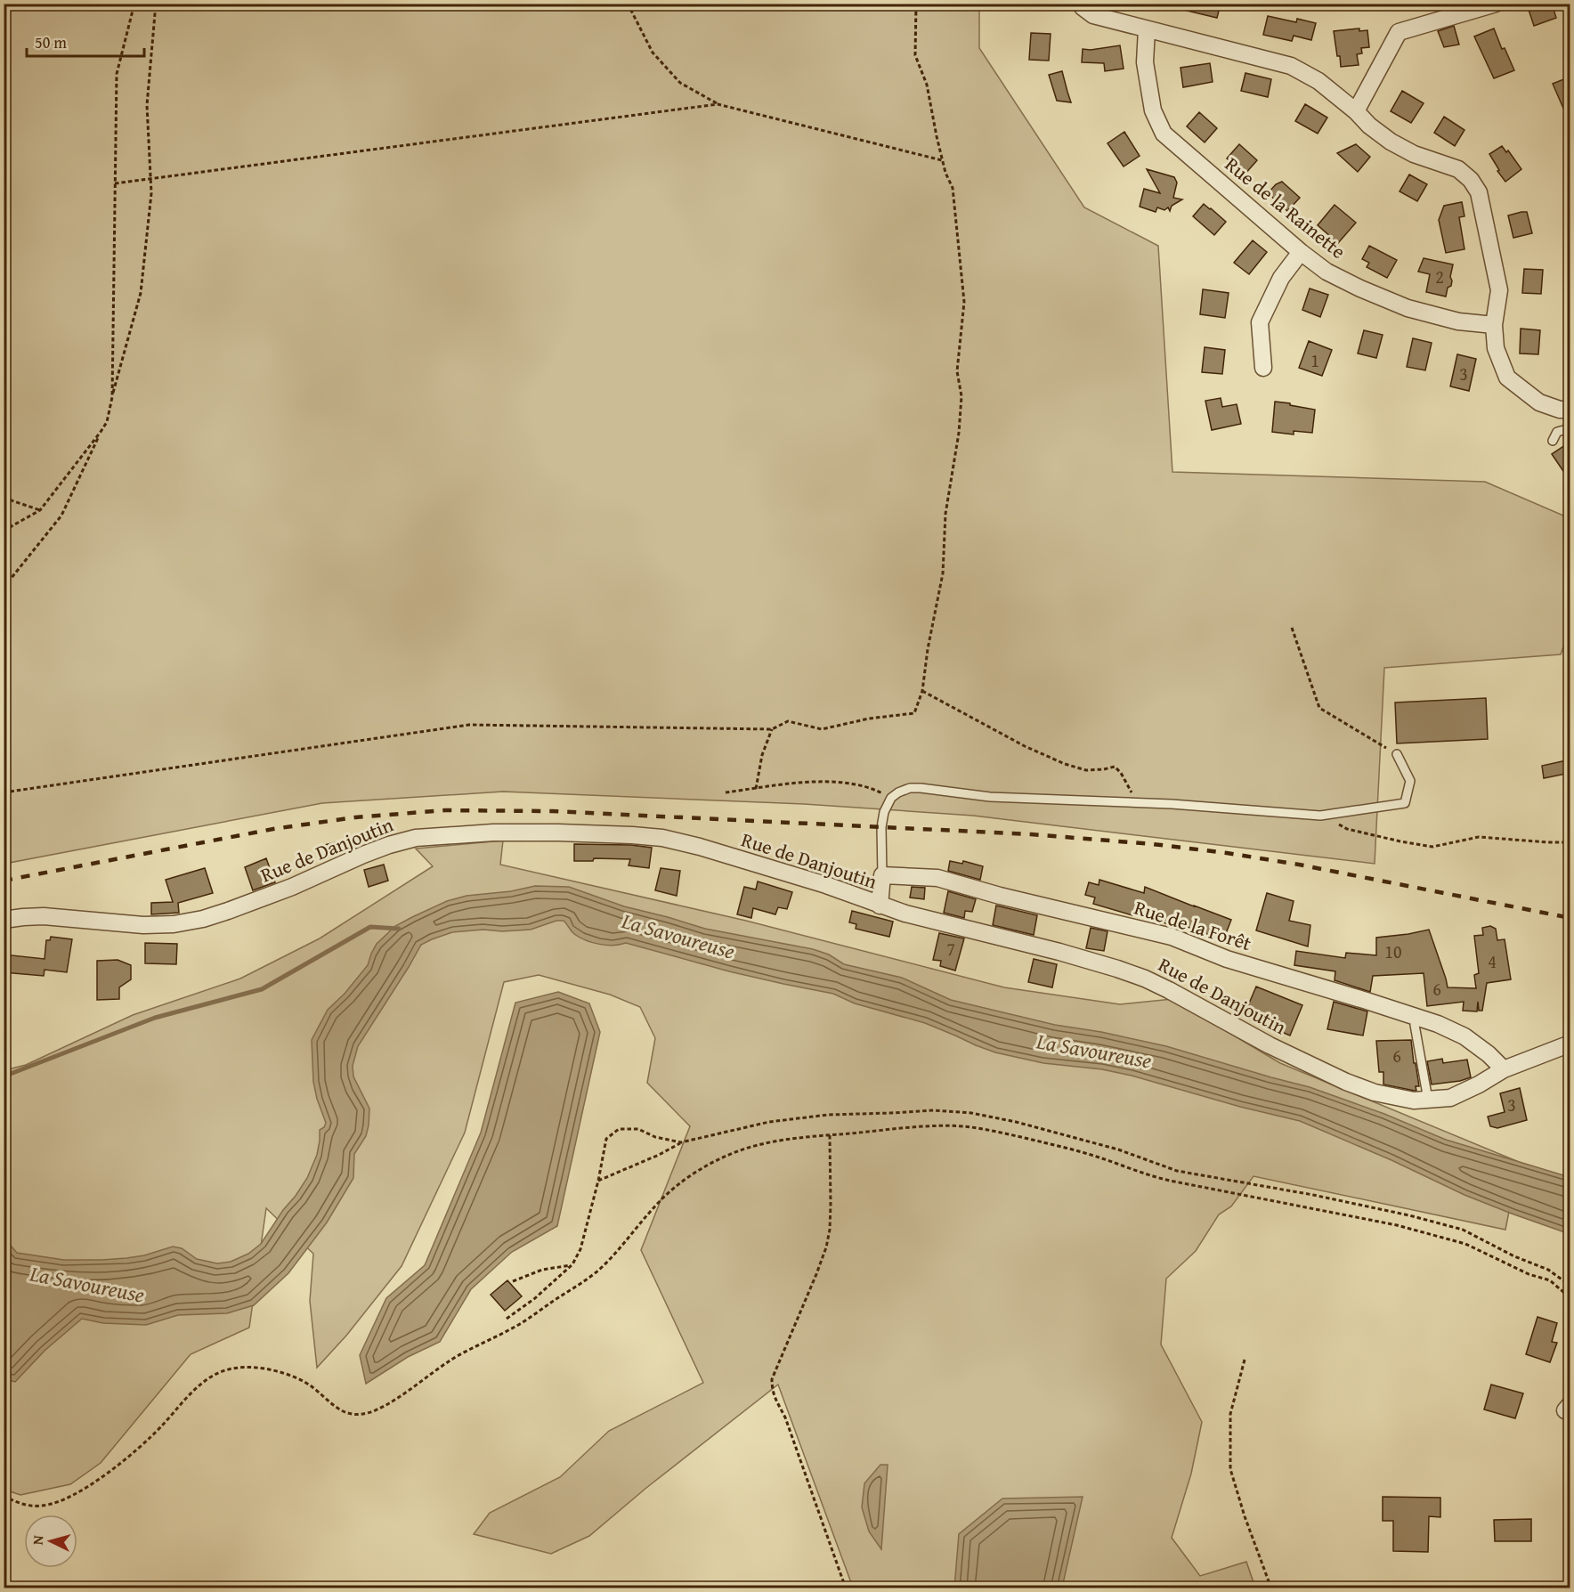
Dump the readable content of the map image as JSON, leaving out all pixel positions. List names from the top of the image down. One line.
{"streets":{"street":["Rue de la Rainette","Rue de Danjoutin","Rue de la Forêt"]},"crossings":[["Rue de Danjoutin","Rue de la Forêt"]],"water":["La Savoureuse"],"house_numbers":["2","1","3","7","10","4","6","6","3"],"scale_bar":"50 m","north":"left"}
